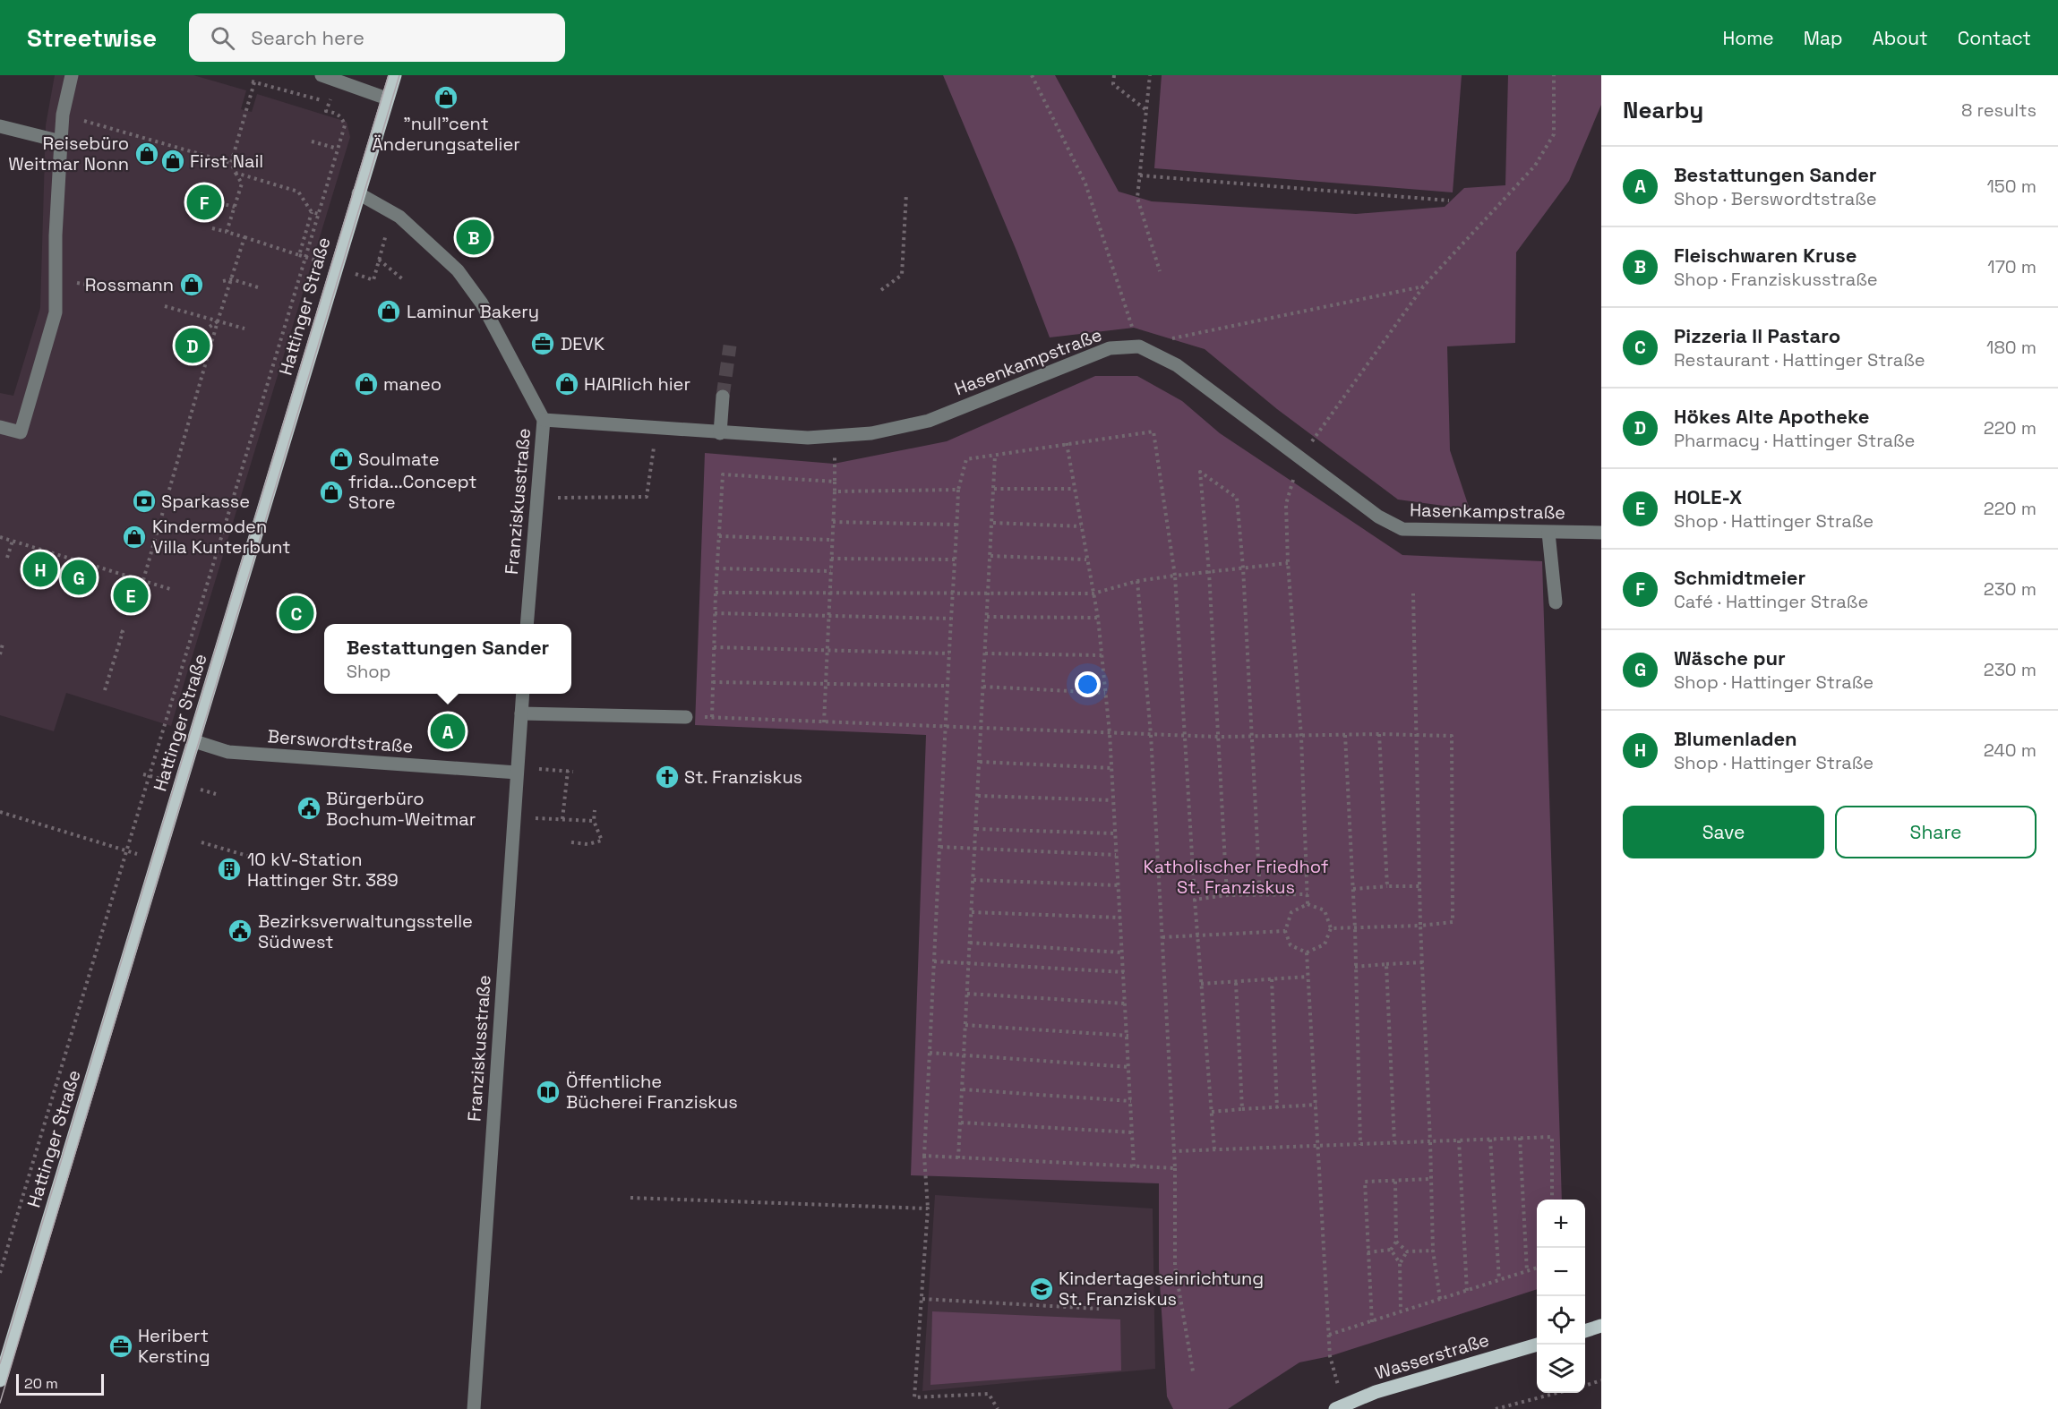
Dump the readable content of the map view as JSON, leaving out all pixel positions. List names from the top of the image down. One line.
{"streets":{"main road":["Hattinger Straße","Wasserstraße"],"street":["Hasenkampstraße","Franziskusstraße","Berswordtstraße"]},"crossings":[["Hattinger Straße","Franziskusstraße"],["Hattinger Straße","Berswordtstraße"],["Hasenkampstraße","Franziskusstraße"],["Franziskusstraße","Berswordtstraße"]],"parks":["Katholischer Friedhof St. Franziskus"],"places":{"shop":["\"null\"cent Änderungsatelier","Reisebüro Weitmar Nonn","First Nail","Rossmann","Laminur Bakery","maneo","HAIRlich hier","Soulmate","frida...Concept Store","Kindermoden Villa Kunterbunt"],"office":["DEVK","Heribert Kersting"],"bank":["Sparkasse"],"church":["St. Franziskus"],"public building":["Bürgerbüro Bochum-Weitmar","Bezirksverwaltungsstelle Südwest"],"building":["10 kV-Station Hattinger Str. 389"],"library":["Öffentliche Bücherei Franziskus"],"school or university":["Kindertageseinrichtung St. Franziskus"]},"scale_bar":"20 m","page":{"header":"Streetwise","search":"Search here","nav":["Home","Map","About","Contact"],"heading":["Nearby","8 results"],"list":[{"mark":"A","name":"Bestattungen Sander","note":"Shop · Berswordtstraße","value":"150 m"},{"mark":"B","name":"Fleischwaren Kruse","note":"Shop · Franziskusstraße","value":"170 m"},{"mark":"C","name":"Pizzeria Il Pastaro","note":"Restaurant · Hattinger Straße","value":"180 m"},{"mark":"D","name":"Hökes Alte Apotheke","note":"Pharmacy · Hattinger Straße","value":"220 m"},{"mark":"E","name":"HOLE-X","note":"Shop · Hattinger Straße","value":"220 m"},{"mark":"F","name":"Schmidtmeier","note":"Café · Hattinger Straße","value":"230 m"},{"mark":"G","name":"Wäsche pur","note":"Shop · Hattinger Straße","value":"230 m"},{"mark":"H","name":"Blumenladen","note":"Shop · Hattinger Straße","value":"240 m"}],"pins":["F","B","D","H","G","E","C","A"],"popup":["Bestattungen Sander","Shop"],"buttons":["Save","Share"],"map_buttons":["+","−"],"scale":"20 m"}}
